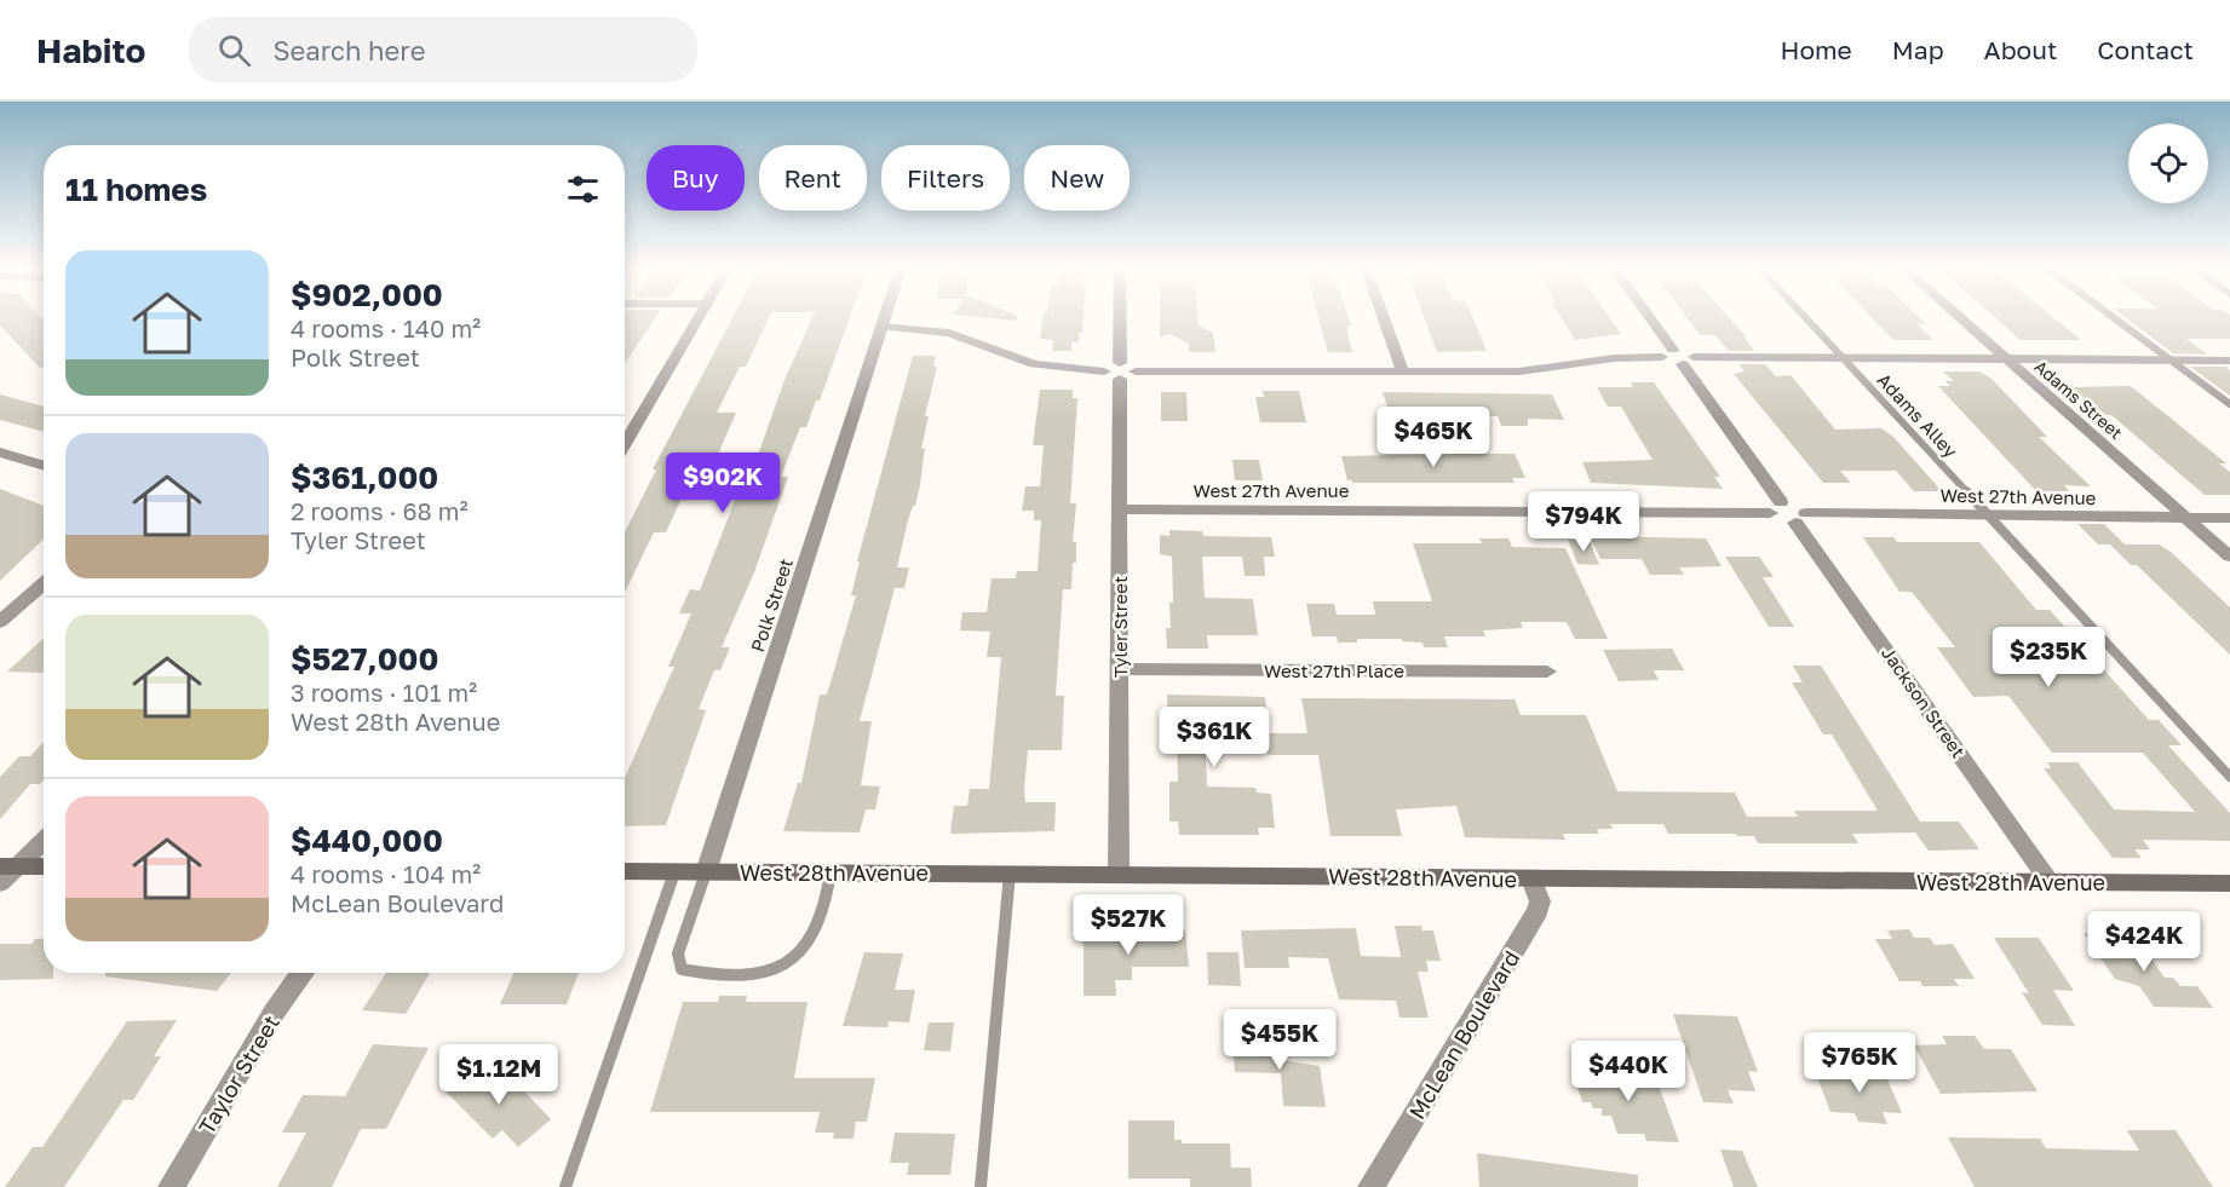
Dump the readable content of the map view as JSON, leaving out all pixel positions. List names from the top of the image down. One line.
{"streets":{"main road":["West 28th Avenue"],"street":["Adams Street","West 27th Avenue","Polk Street","Tyler Street","West 27th Place","Jackson Street","McLean Boulevard","Taylor Street"],"lane":["Adams Alley"]},"crossings":[["Adams Street","West 27th Avenue"],["Adams Alley","West 27th Avenue"],["West 27th Avenue","Tyler Street"],["West 27th Avenue","Jackson Street"],["Polk Street","West 28th Avenue"],["Tyler Street","West 27th Place"],["Tyler Street","West 28th Avenue"],["Jackson Street","West 28th Avenue"],["West 28th Avenue","McLean Boulevard"]],"page":{"header":"Habito","search":"Search here","nav":["Home","Map","About","Contact"],"chip":["Buy","Rent","Filters","New"],"heading":"11 homes","list":[{"name":"$902,000","note":"4 rooms · 140 m² · Polk Street"},{"name":"$361,000","note":"2 rooms · 68 m² · Tyler Street"},{"name":"$527,000","note":"3 rooms · 101 m² · West 28th Avenue"},{"name":"$440,000","note":"4 rooms · 104 m² · McLean Boulevard"}],"price":["$465K","$902K","$794K","$235K","$361K","$527K","$424K","$455K","$765K","$440K","$1.12M"]}}
